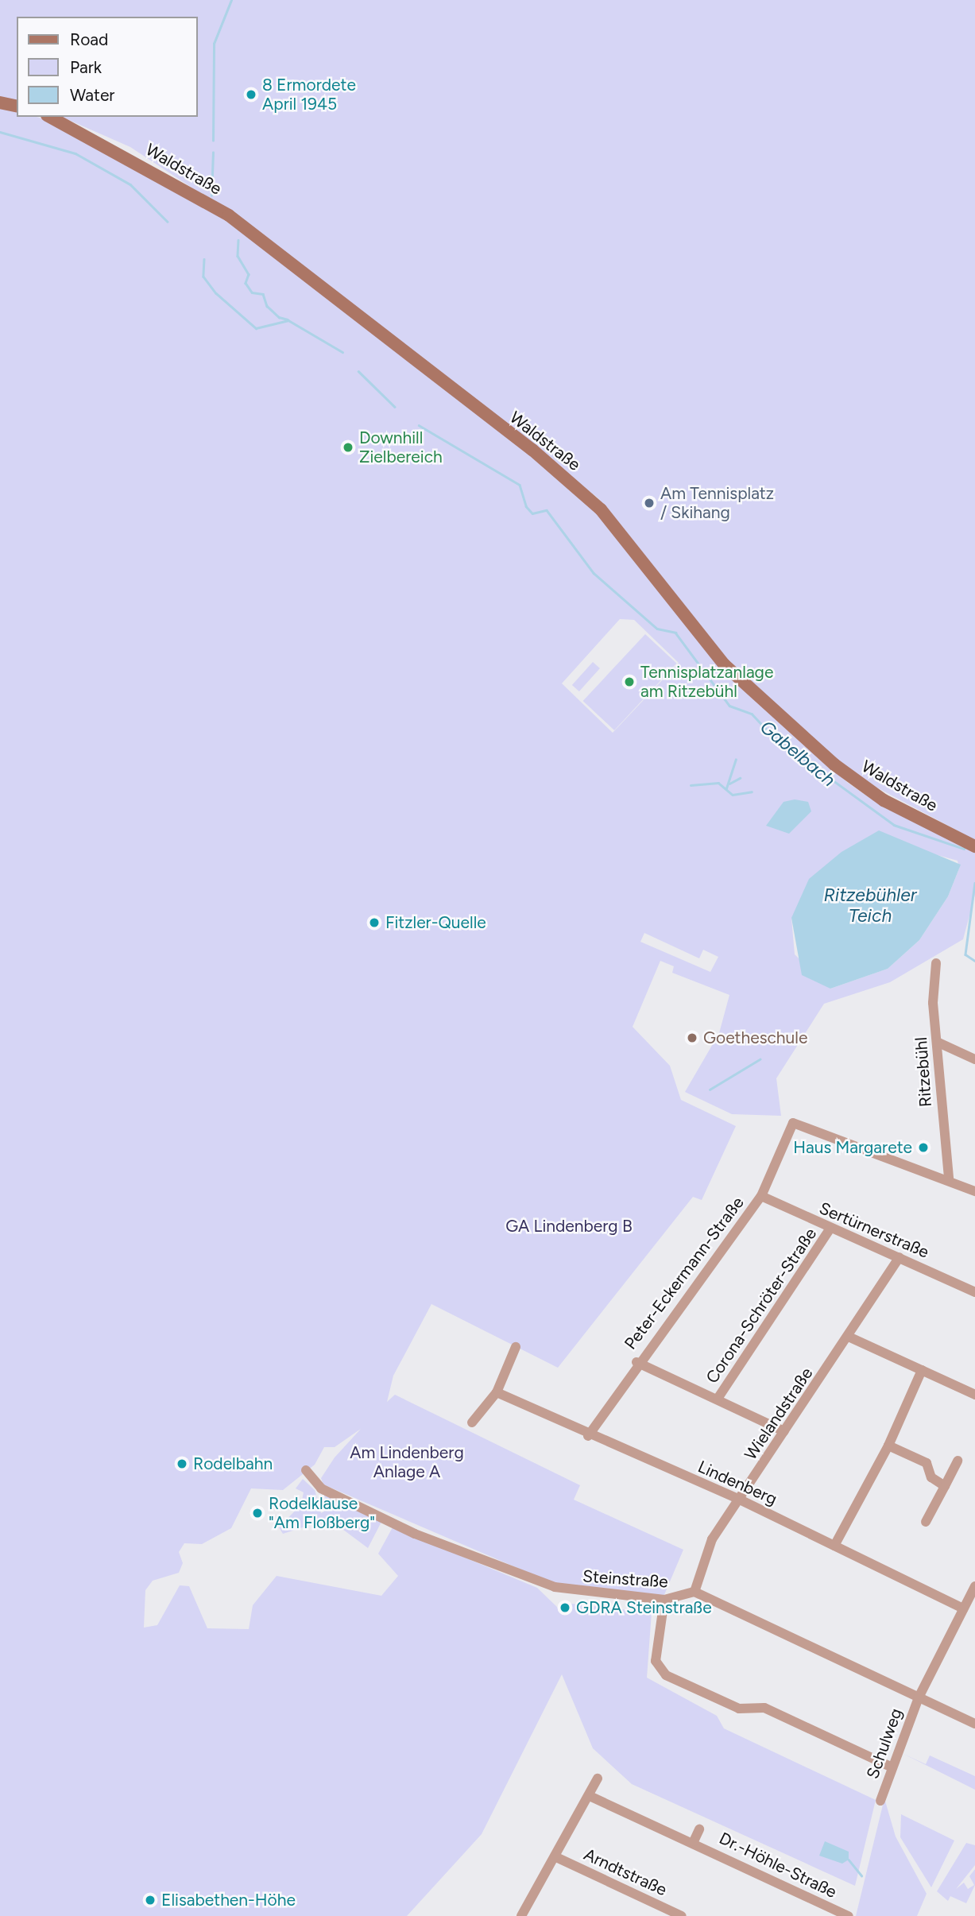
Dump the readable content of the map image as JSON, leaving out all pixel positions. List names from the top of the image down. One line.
{"streets":{"street":["Waldstraße","Ritzebühl","Sertürnerstraße","Peter-Eckermann-Straße","Corona-Schröter-Straße","Wielandstraße","Lindenberg","Steinstraße","Schulweg","Dr.-Höhle-Straße","Arndtstraße"]},"crossings":[["Ritzebühl","Peter-Eckermann-Straße"],["Sertürnerstraße","Peter-Eckermann-Straße"],["Sertürnerstraße","Corona-Schröter-Straße"],["Sertürnerstraße","Wielandstraße"],["Peter-Eckermann-Straße","Corona-Schröter-Straße"],["Peter-Eckermann-Straße","Lindenberg"],["Corona-Schröter-Straße","Wielandstraße"],["Wielandstraße","Lindenberg"],["Wielandstraße","Steinstraße"],["Lindenberg","Schulweg"],["Dr.-Höhle-Straße","Arndtstraße"]],"water":["Gabelbach","Ritzebühler Teich"],"parks":["GA Lindenberg B","Am Lindenberg Anlage A"],"places":["8 Ermordete April 1945","Downhill Zielbereich","Am Tennisplatz / Skihang","Tennisplatzanlage am Ritzebühl","Fitzler-Quelle","Goetheschule","Haus Margarete","Rodelbahn","Rodelklause \"Am Floßberg\"","GDRA Steinstraße","Elisabethen-Höhe"],"legend":["Road","Park","Water"]}
